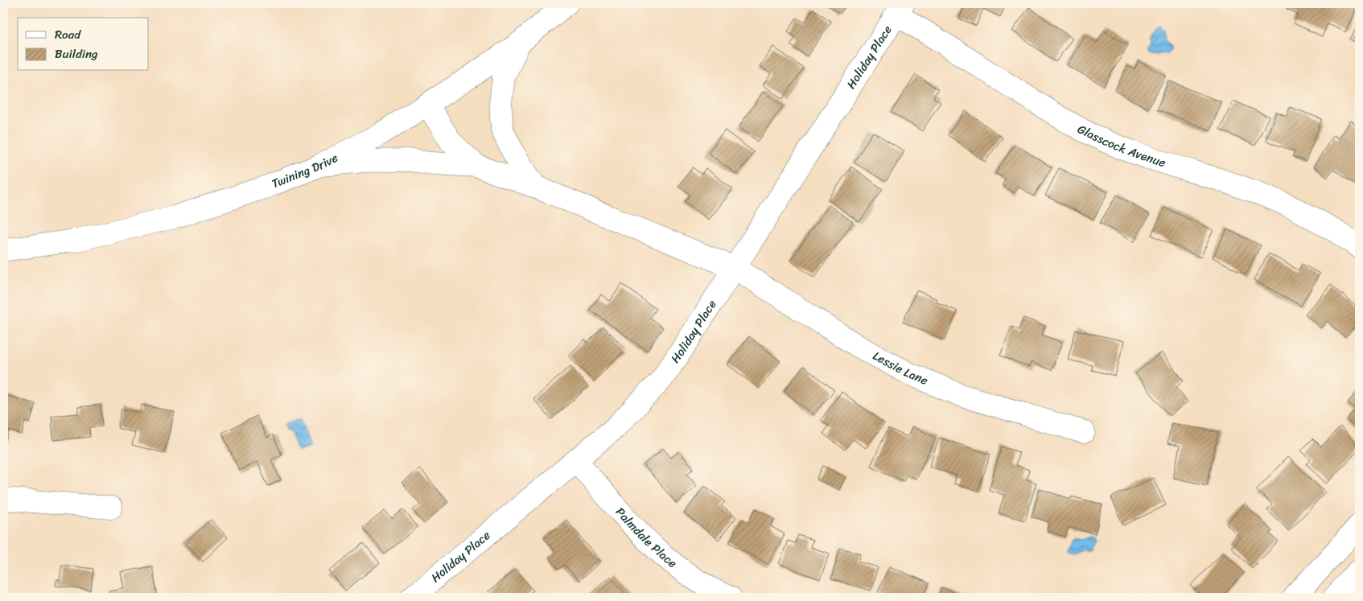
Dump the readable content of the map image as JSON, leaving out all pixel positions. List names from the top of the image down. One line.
{"streets":{"street":["Holiday Place","Glasscock Avenue","Twining Drive","Lessie Lane","Palmdale Place"]},"crossings":[["Holiday Place","Glasscock Avenue"],["Holiday Place","Lessie Lane"],["Holiday Place","Palmdale Place"]],"legend":["Road","Building"]}
